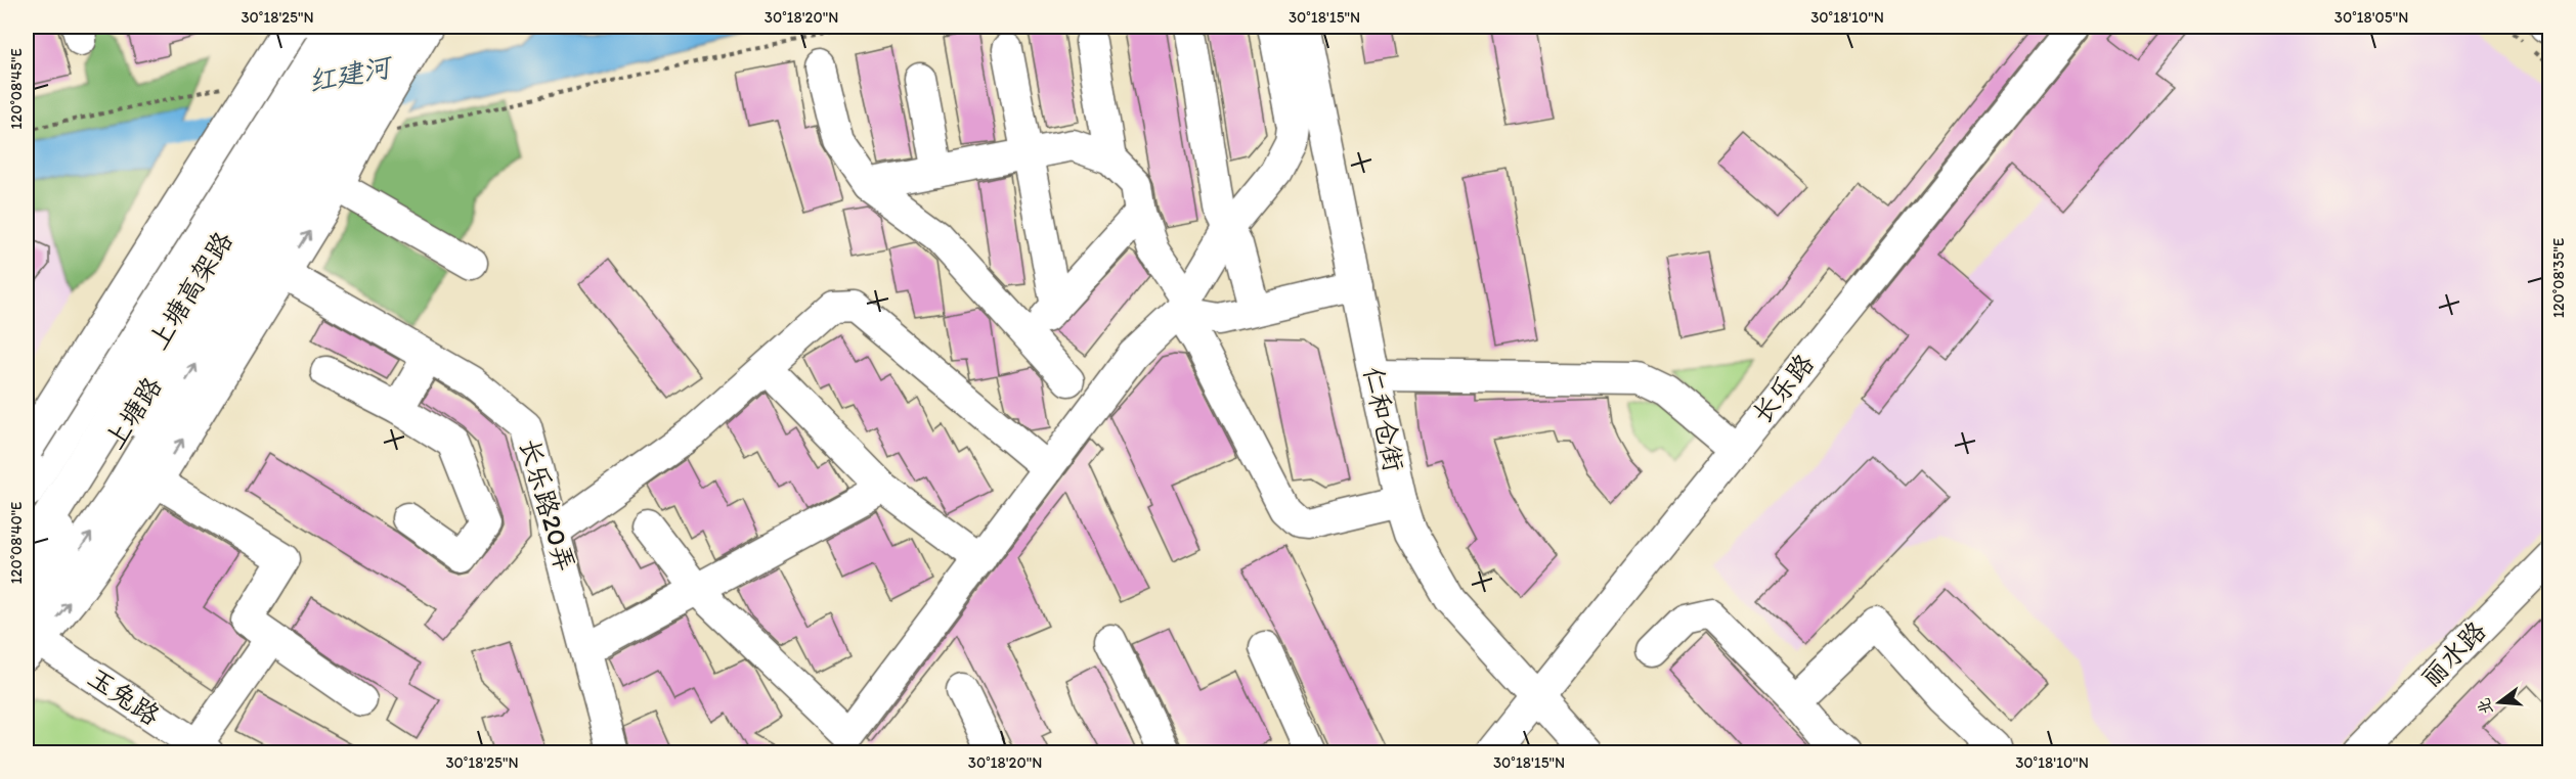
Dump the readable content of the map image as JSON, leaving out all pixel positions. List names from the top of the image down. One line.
{"streets":{"main road":["上塘高架路","上塘路"],"street":["长乐路","仁和仓街","长乐路20弄","丽水路","玉兔路"]},"crossings":[["长乐路","仁和仓街"]],"water":["红建河"],"north":"left","coordinates":["30°18'25\"N","30°18'20\"N","30°18'15\"N","30°18'10\"N","30°18'05\"N","120°08'45\"E","120°08'35\"E","120°08'40\"E"]}
